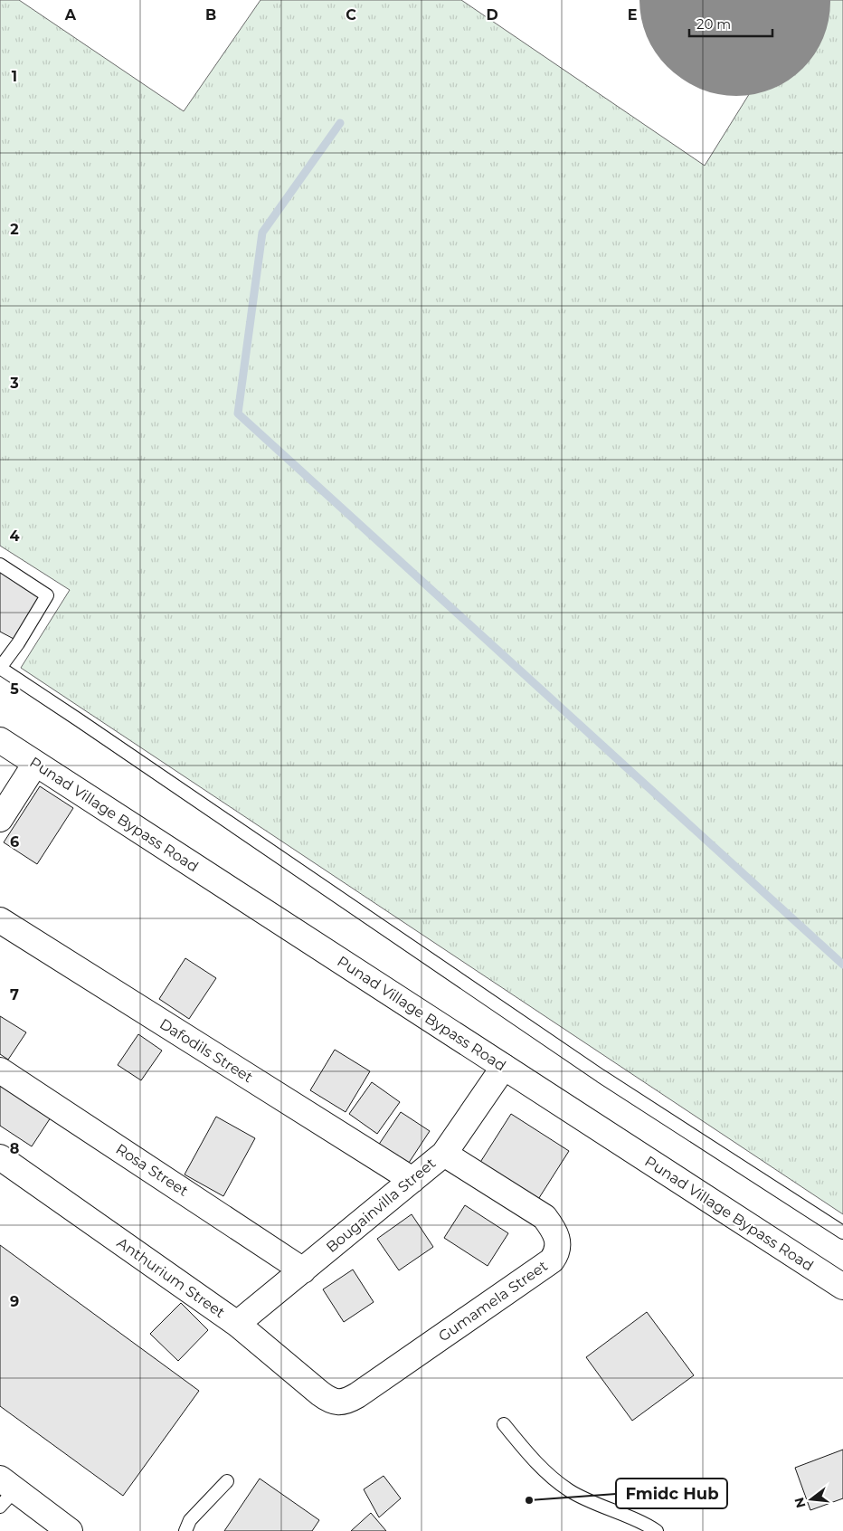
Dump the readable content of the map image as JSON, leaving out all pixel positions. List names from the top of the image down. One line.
{"streets":{"street":["Punad Village Bypass Road","Dafodils Street","Rosa Street","Bougainvilla Street","Anthurium Street","Gumamela Street"]},"crossings":[["Punad Village Bypass Road","Bougainvilla Street"],["Dafodils Street","Bougainvilla Street"],["Rosa Street","Bougainvilla Street"],["Bougainvilla Street","Anthurium Street"],["Bougainvilla Street","Gumamela Street"],["Anthurium Street","Gumamela Street"]],"places":["Fmidc Hub"],"scale_bar":"20 m","north":"left","grid":{"columns":["A","B","C","D","E"],"rows":["1","2","3","4","5","6","7","8","9"]}}
